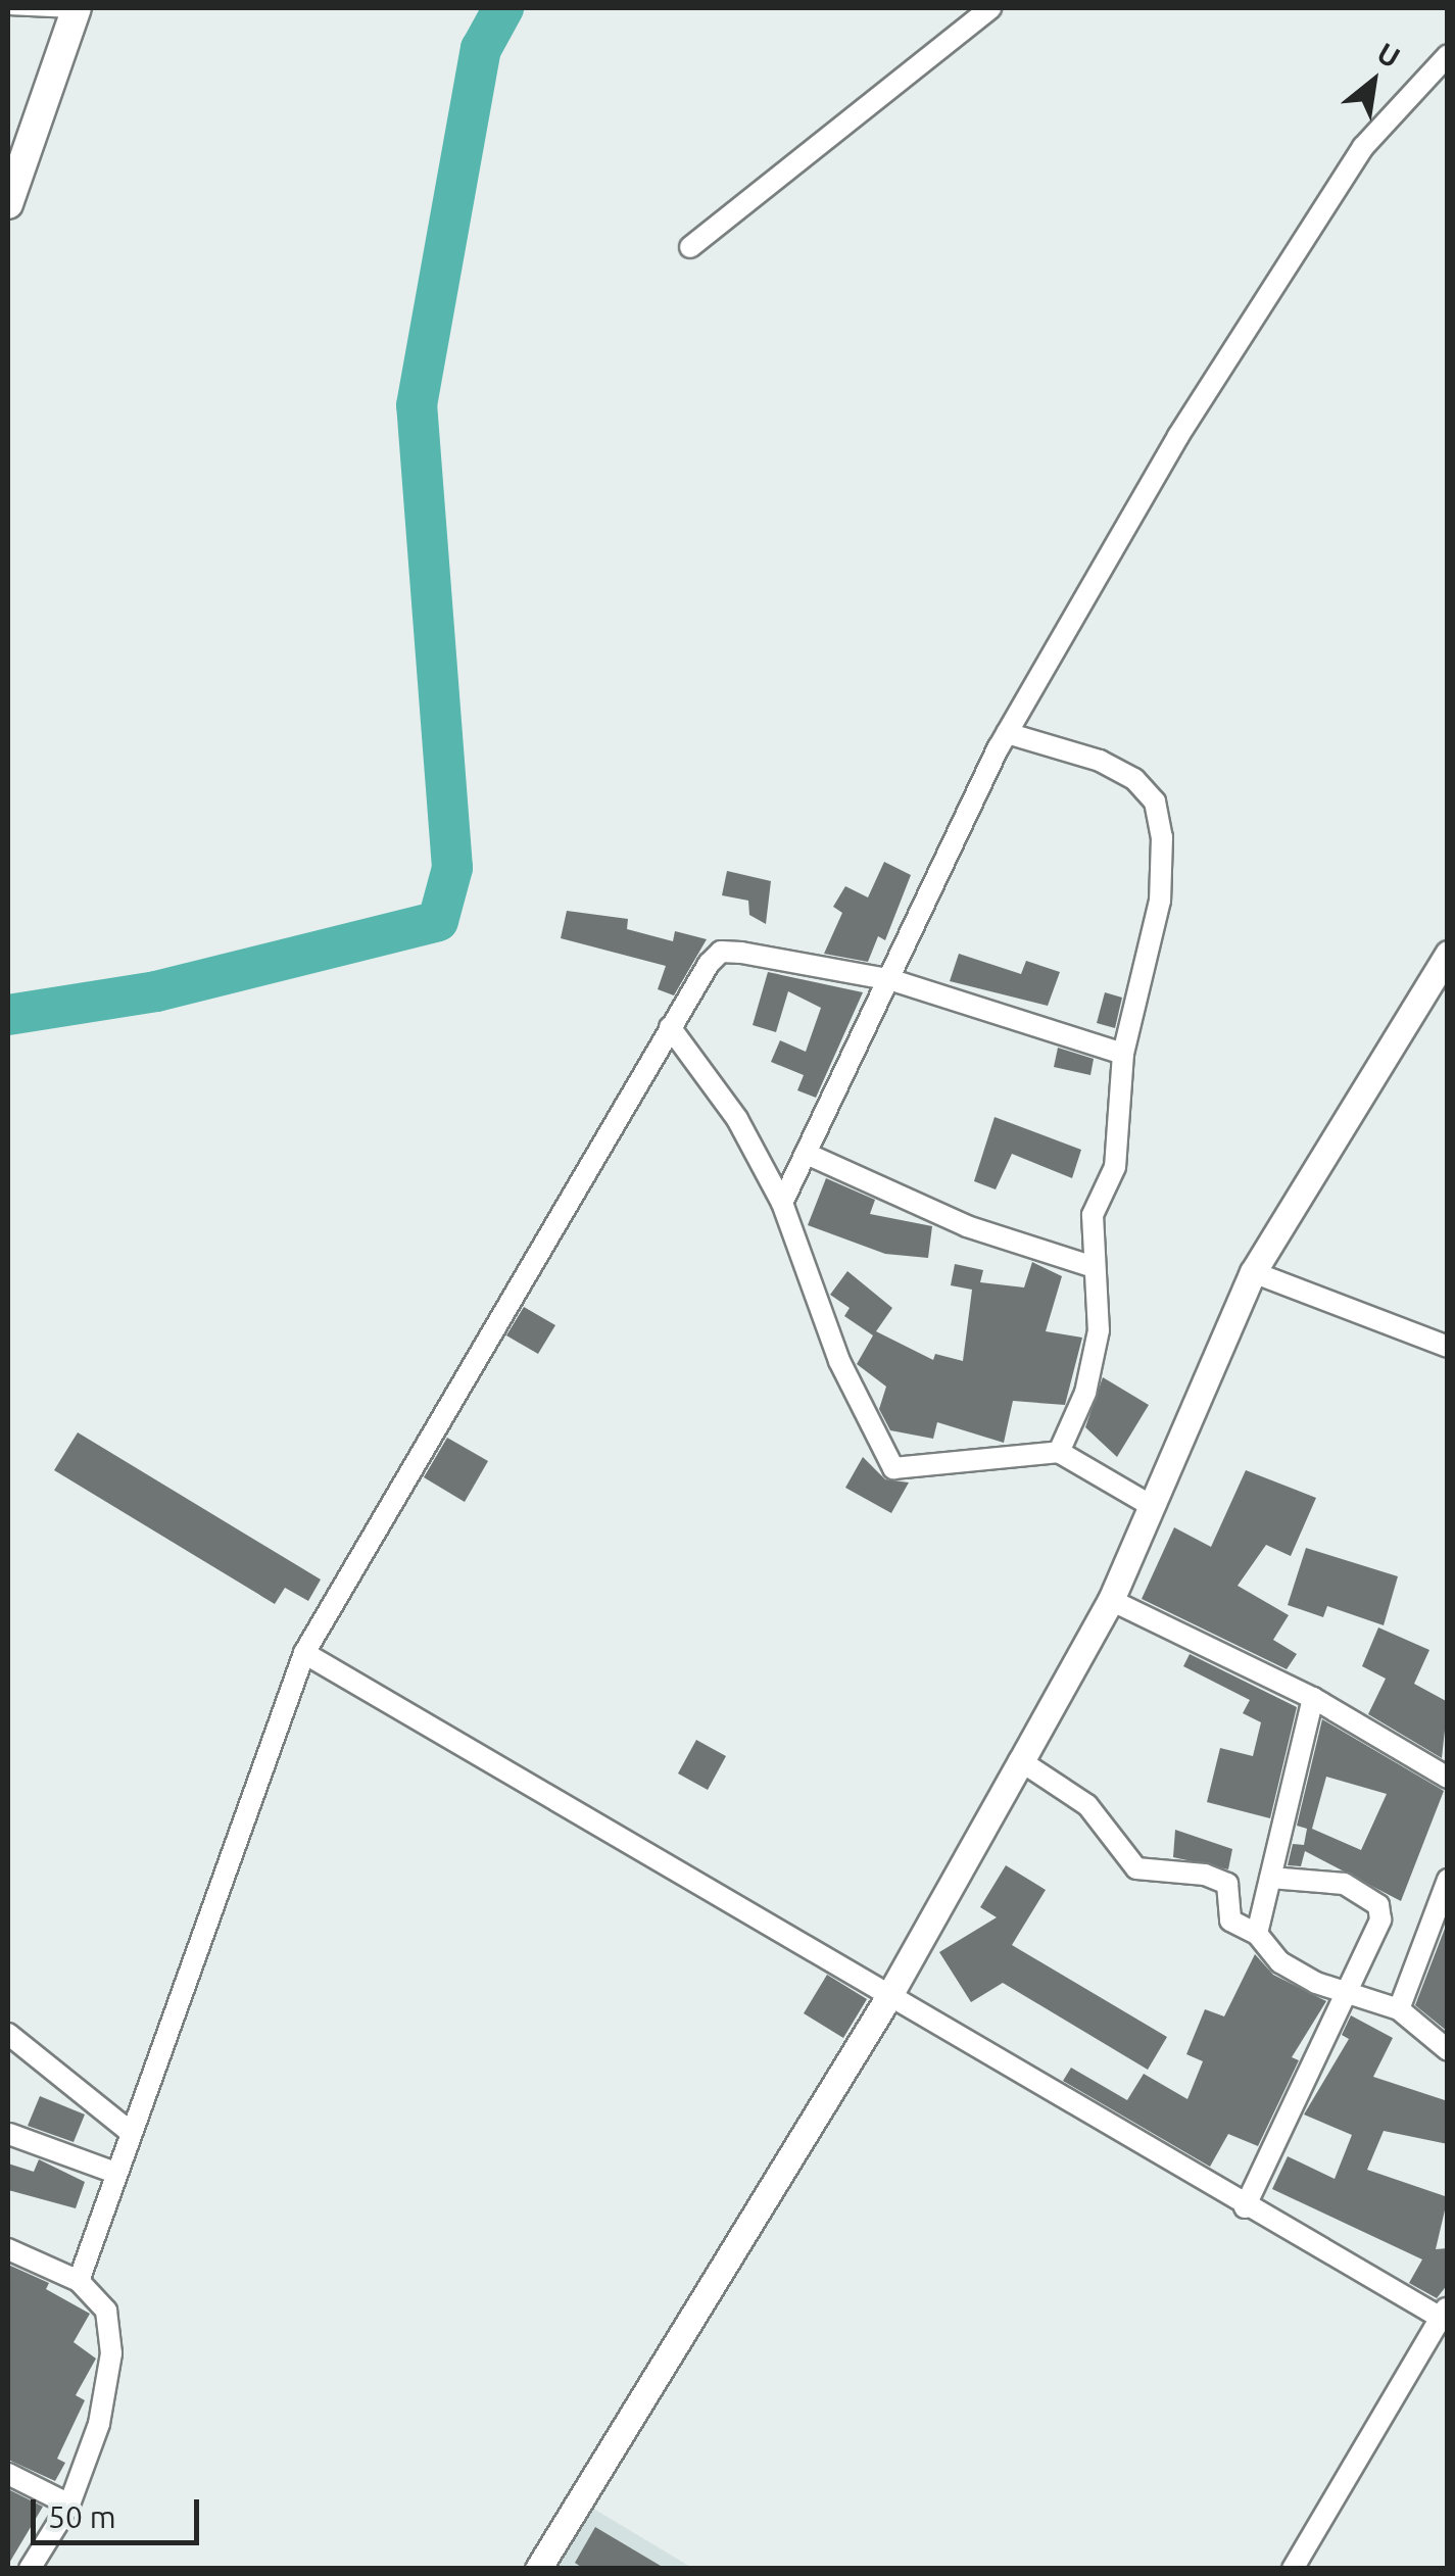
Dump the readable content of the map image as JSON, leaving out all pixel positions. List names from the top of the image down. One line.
{"scale_bar":"50 m","north":"top right"}
